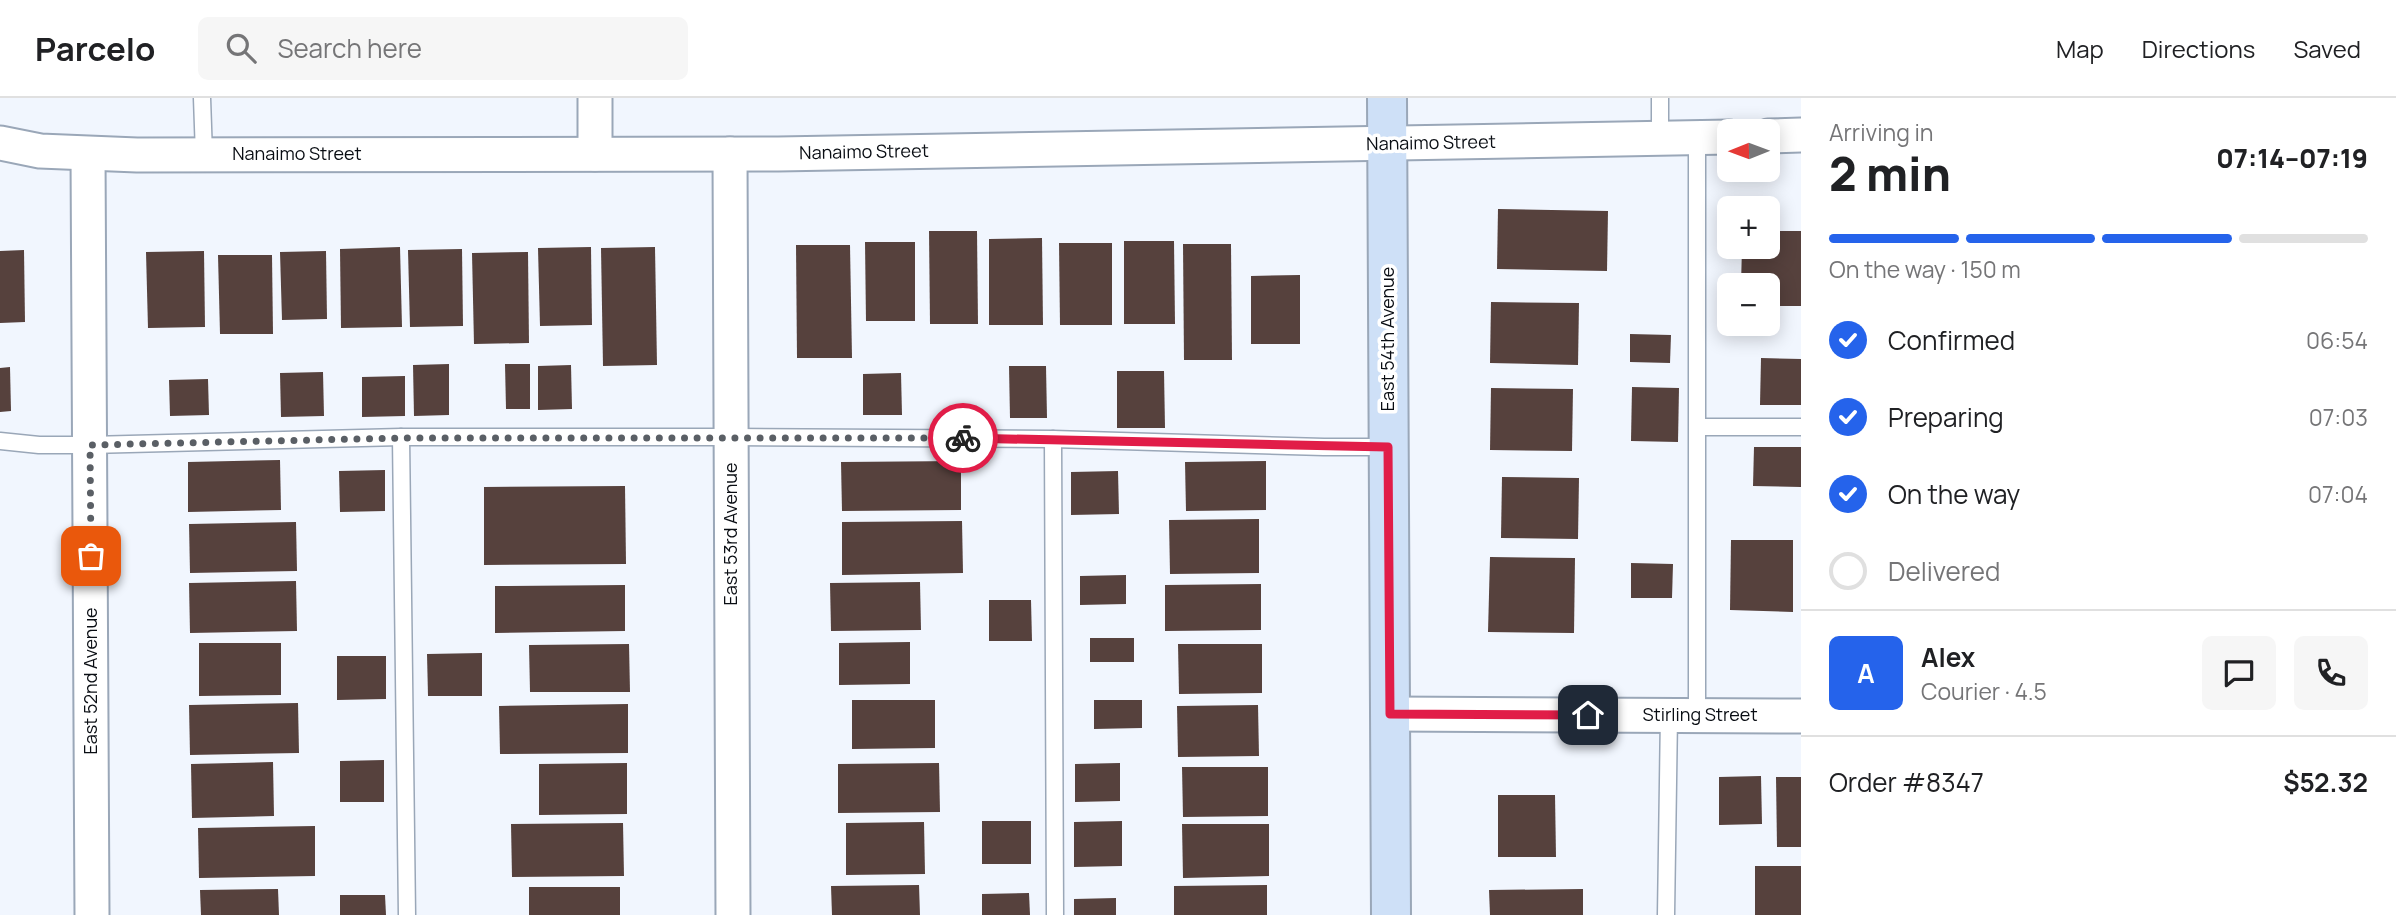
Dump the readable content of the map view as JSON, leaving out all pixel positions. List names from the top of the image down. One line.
{"streets":{"street":["Nanaimo Street","East 54th Avenue","East 53rd Avenue","East 52nd Avenue","Stirling Street"]},"crossings":[["Nanaimo Street","East 54th Avenue"],["Nanaimo Street","East 53rd Avenue"],["Nanaimo Street","East 52nd Avenue"],["East 54th Avenue","Stirling Street"]],"north":"left","page":{"header":"Parcelo","search":"Search here","nav":["Map","Directions","Saved"],"heading":["2 min","Arriving in","07:14–07:19"],"panel":["Alex","Courier · 4.5","Order #8347","$52.32"],"map_buttons":["+","−"],"bar":"On the way · 150 m","list":[["Confirmed","06:54"],["Preparing","07:03"],["On the way","07:04"],"Delivered"],"round":"A"}}
